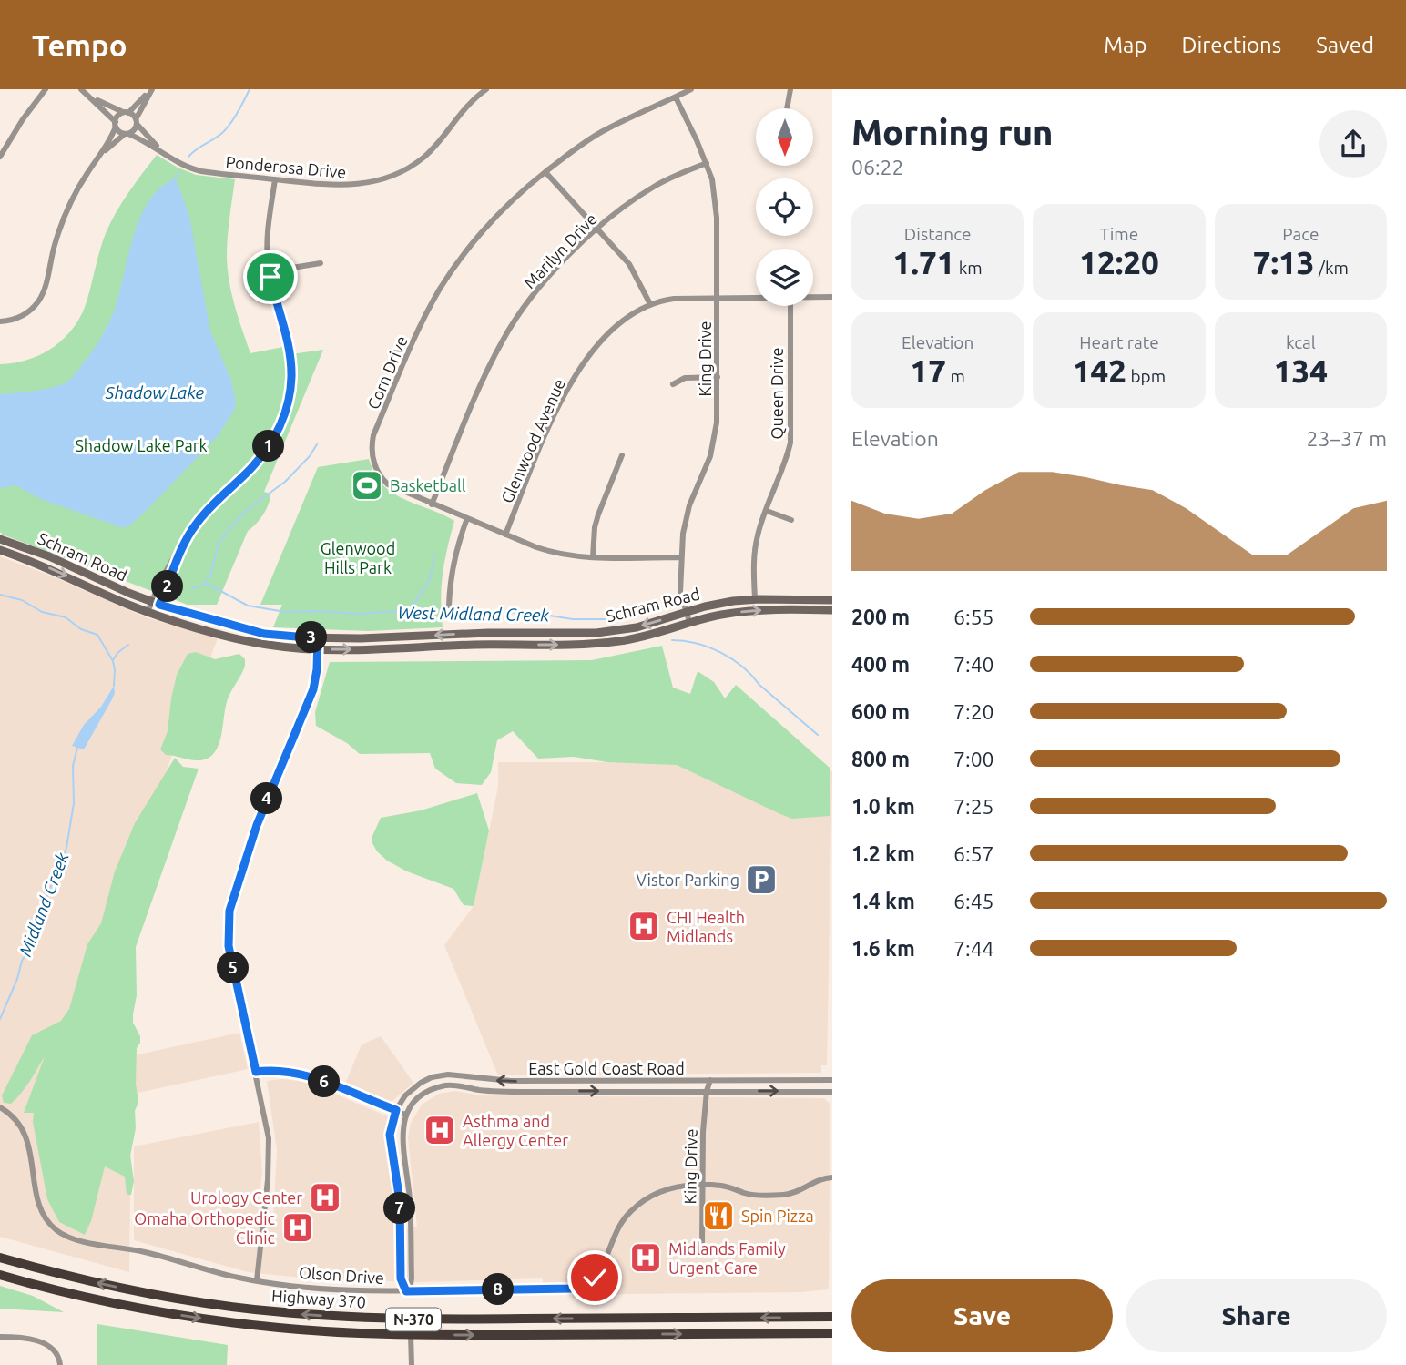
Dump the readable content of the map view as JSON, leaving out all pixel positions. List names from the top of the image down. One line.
{"streets":{"highway":["Highway 370","N-370"],"main road":["Schram Road"],"street":["Ponderosa Drive","Marilyn Drive","King Drive","Corn Drive","Queen Drive","Glenwood Avenue","East Gold Coast Road","Olson Drive"]},"crossings":[["Marilyn Drive","King Drive"],["Marilyn Drive","Corn Drive"],["King Drive","Corn Drive"],["King Drive","Glenwood Avenue"],["King Drive","Schram Road"],["King Drive","East Gold Coast Road"],["King Drive","Olson Drive"],["Corn Drive","Glenwood Avenue"],["Queen Drive","Schram Road"]],"water":["Shadow Lake","West Midland Creek","Midland Creek"],"parks":["Shadow Lake Park","Glenwood Hills Park"],"places":{"sports":["Basketball"],"parking":["Vistor Parking"],"hospital":["CHI Health Midlands","Asthma and Allergy Center","Urology Center","Omaha Orthopedic Clinic","Midlands Family Urgent Care"],"restaurant":["Spin Pizza"]},"north":"bottom","page":{"header":"Tempo","nav":["Map","Directions","Saved"],"heading":["Morning run","06:22"],"stats":[["Distance","1.71 km"],["Time","12:20"],["Pace","7:13 /km"],["Elevation","17 m"],["Heart rate","142 bpm"],["kcal","134"]],"chart":["Elevation","23–37 m"],"pins":["1","2","3","4","5","6","7","8"],"list":[{"name":"200 m","note":"6:55"},{"name":"400 m","note":"7:40"},{"name":"600 m","note":"7:20"},{"name":"800 m","note":"7:00"},{"name":"1.0 km","note":"7:25"},{"name":"1.2 km","note":"6:57"},{"name":"1.4 km","note":"6:45"},{"name":"1.6 km","note":"7:44"}],"buttons":["Save","Share"]}}
